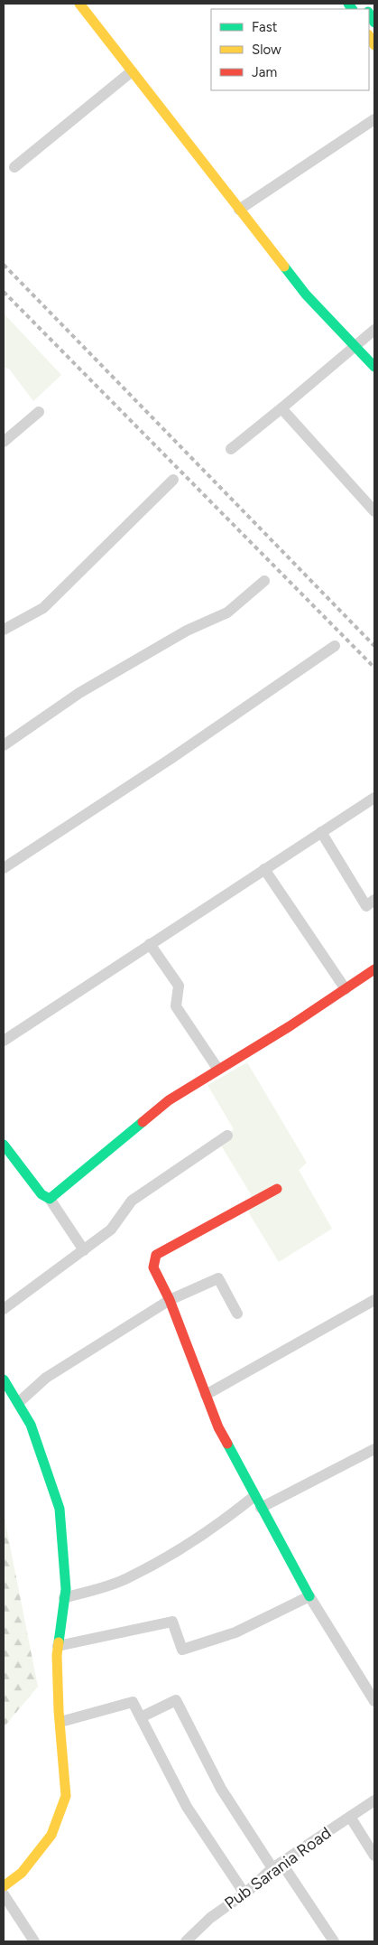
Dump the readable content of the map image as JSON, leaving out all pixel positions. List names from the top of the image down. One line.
{"streets":{"street":["Pub Sarania Road"]},"legend":["Fast","Slow","Jam"]}
